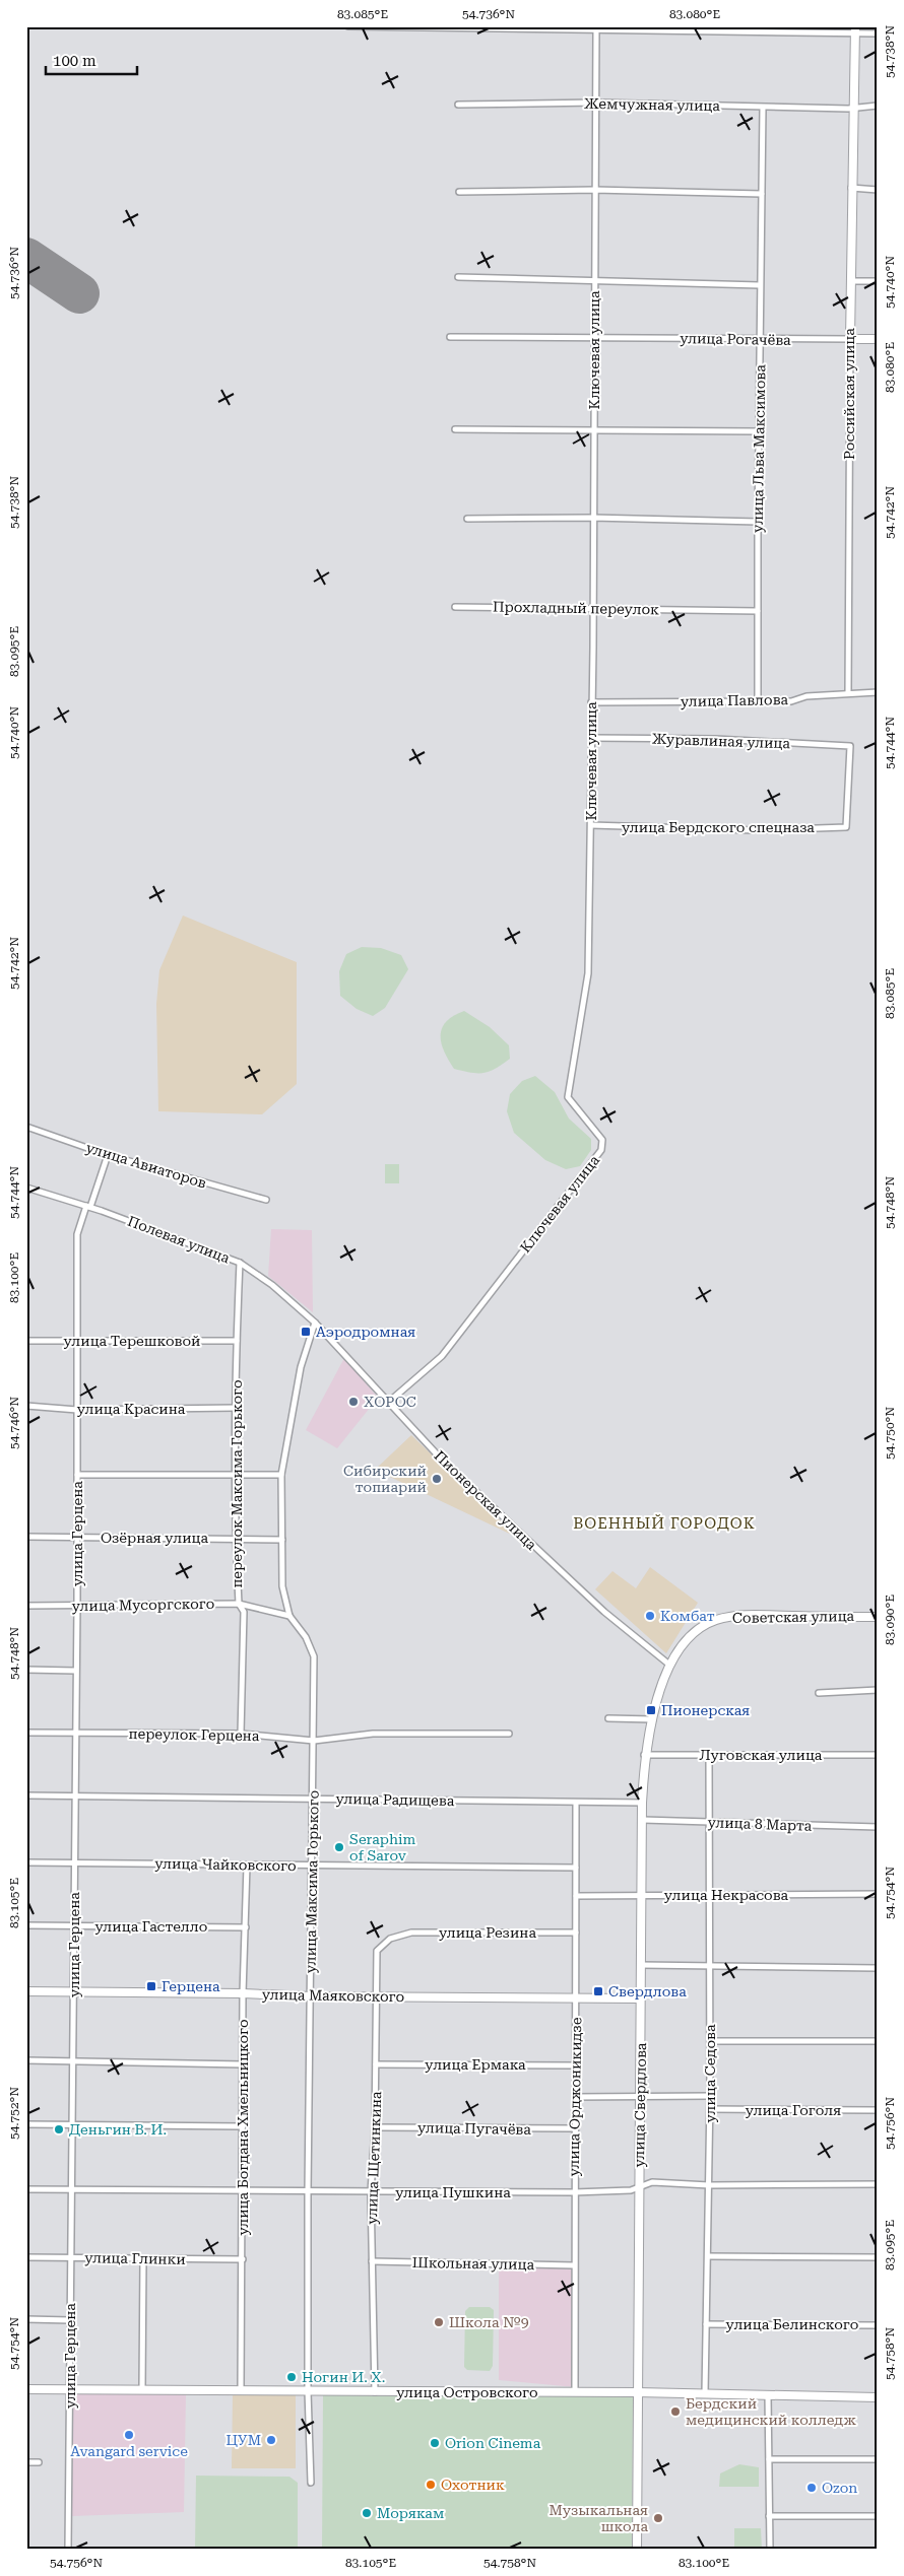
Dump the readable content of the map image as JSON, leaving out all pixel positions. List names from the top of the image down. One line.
{"streets":{"street":["Жемчужная улица","улица Рогачёва","Ключевая улица","Российская улица","улица Льва Максимова","Прохладный переулок","улица Павлова","Журавлиная улица","улица Бердского спецназа","улица Авиаторов","Полевая улица","улица Терешковой","улица Красина","переулок Максима Горького","Пионерская улица","улица Герцена","Озёрная улица","улица Мусоргского","Советская улица","переулок Герцена","Луговская улица","улица Радищева","улица 8 Марта","улица Чайковского","улица Максима Горького","улица Некрасова","улица Гастелло","улица Резина","улица Маяковского","улица Ермака","улица Седова","улица Орджоникидзе","улица Свердлова","улица Гоголя","улица Богдана Хмельницкого","улица Пугачёва","улица Щетинкина","улица Пушкина","улица Глинки","Школьная улица","улица Белинского","улица Островского"]},"crossings":[["Жемчужная улица","Ключевая улица"],["Жемчужная улица","Российская улица"],["Жемчужная улица","улица Льва Максимова"],["улица Рогачёва","Ключевая улица"],["улица Рогачёва","Российская улица"],["улица Рогачёва","улица Льва Максимова"],["Ключевая улица","Прохладный переулок"],["Ключевая улица","улица Павлова"],["Ключевая улица","Журавлиная улица"],["Ключевая улица","улица Бердского спецназа"],["Ключевая улица","Пионерская улица"],["Российская улица","улица Павлова"],["улица Льва Максимова","Прохладный переулок"],["улица Льва Максимова","улица Павлова"],["Журавлиная улица","улица Бердского спецназа"],["улица Авиаторов","улица Герцена"],["Полевая улица","переулок Максима Горького"],["Полевая улица","Пионерская улица"],["Полевая улица","улица Герцена"],["Полевая улица","улица Максима Горького"],["улица Терешковой","переулок Максима Горького"],["улица Терешковой","улица Герцена"],["улица Красина","переулок Максима Горького"],["улица Красина","улица Герцена"],["переулок Максима Горького","Озёрная улица"],["переулок Максима Горького","улица Мусоргского"],["переулок Максима Горького","переулок Герцена"],["Пионерская улица","Советская улица"],["Пионерская улица","улица Максима Горького"],["Пионерская улица","улица Свердлова"],["улица Герцена","Озёрная улица"],["улица Герцена","улица Мусоргского"],["улица Герцена","переулок Герцена"],["улица Герцена","улица Радищева"],["улица Герцена","улица Чайковского"],["улица Герцена","улица Гастелло"],["улица Герцена","улица Маяковского"],["улица Герцена","улица Пушкина"],["улица Герцена","улица Глинки"],["улица Герцена","улица Островского"],["Озёрная улица","улица Максима Горького"],["улица Мусоргского","улица Максима Горького"],["Советская улица","улица Свердлова"],["переулок Герцена","улица Максима Горького"],["Луговская улица","улица Седова"],["Луговская улица","улица Свердлова"],["улица Радищева","улица Максима Горького"],["улица Радищева","улица Орджоникидзе"],["улица Радищева","улица Свердлова"],["улица 8 Марта","улица Седова"],["улица 8 Марта","улица Свердлова"],["улица Чайковского","улица Максима Горького"],["улица Чайковского","улица Орджоникидзе"],["улица Чайковского","улица Богдана Хмельницкого"],["улица Максима Горького","улица Маяковского"],["улица Максима Горького","улица Пушкина"],["улица Максима Горького","улица Островского"],["улица Некрасова","улица Седова"],["улица Некрасова","улица Орджоникидзе"],["улица Некрасова","улица Свердлова"],["улица Гастелло","улица Богдана Хмельницкого"],["улица Резина","улица Орджоникидзе"],["улица Резина","улица Щетинкина"],["улица Маяковского","улица Орджоникидзе"],["улица Маяковского","улица Свердлова"],["улица Маяковского","улица Богдана Хмельницкого"],["улица Маяковского","улица Щетинкина"],["улица Ермака","улица Орджоникидзе"],["улица Ермака","улица Щетинкина"],["улица Седова","улица Гоголя"],["улица Седова","улица Пушкина"],["улица Седова","улица Белинского"],["улица Седова","улица Островского"],["улица Орджоникидзе","улица Пугачёва"],["улица Орджоникидзе","улица Пушкина"],["улица Орджоникидзе","Школьная улица"],["улица Орджоникидзе","улица Островского"],["улица Свердлова","улица Пушкина"],["улица Свердлова","улица Островского"],["улица Богдана Хмельницкого","улица Пушкина"],["улица Богдана Хмельницкого","улица Глинки"],["улица Богдана Хмельницкого","улица Островского"],["улица Пугачёва","улица Щетинкина"],["улица Щетинкина","улица Пушкина"],["улица Щетинкина","Школьная улица"],["улица Щетинкина","улица Островского"]],"districts":["ВОЕННЫЙ ГОРОДОК"],"places":{"transit":["Аэродромная","Пионерская","Герцена","Свердлова"],"other":["ХОРОС","Сибирский топиарий","Комбат","Seraphim of Sarov","Деньгин В. И.","Школа №9","Ногин И. Х.","Бердский медицинский колледж","Avangard service","ЦУМ","Orion Cinema","Охотник","Ozon","Морякам","Музыкальная школа"]},"scale_bar":"100 m","coordinates":["83.085°E","54.736°N","83.080°E","54.738°N","54.740°N","54.742°N","83.095°E","54.744°N","54.748°N","83.100°E","54.746°N","54.750°N","83.090°E","54.754°N","83.105°E","54.752°N","54.756°N","54.758°N"]}
